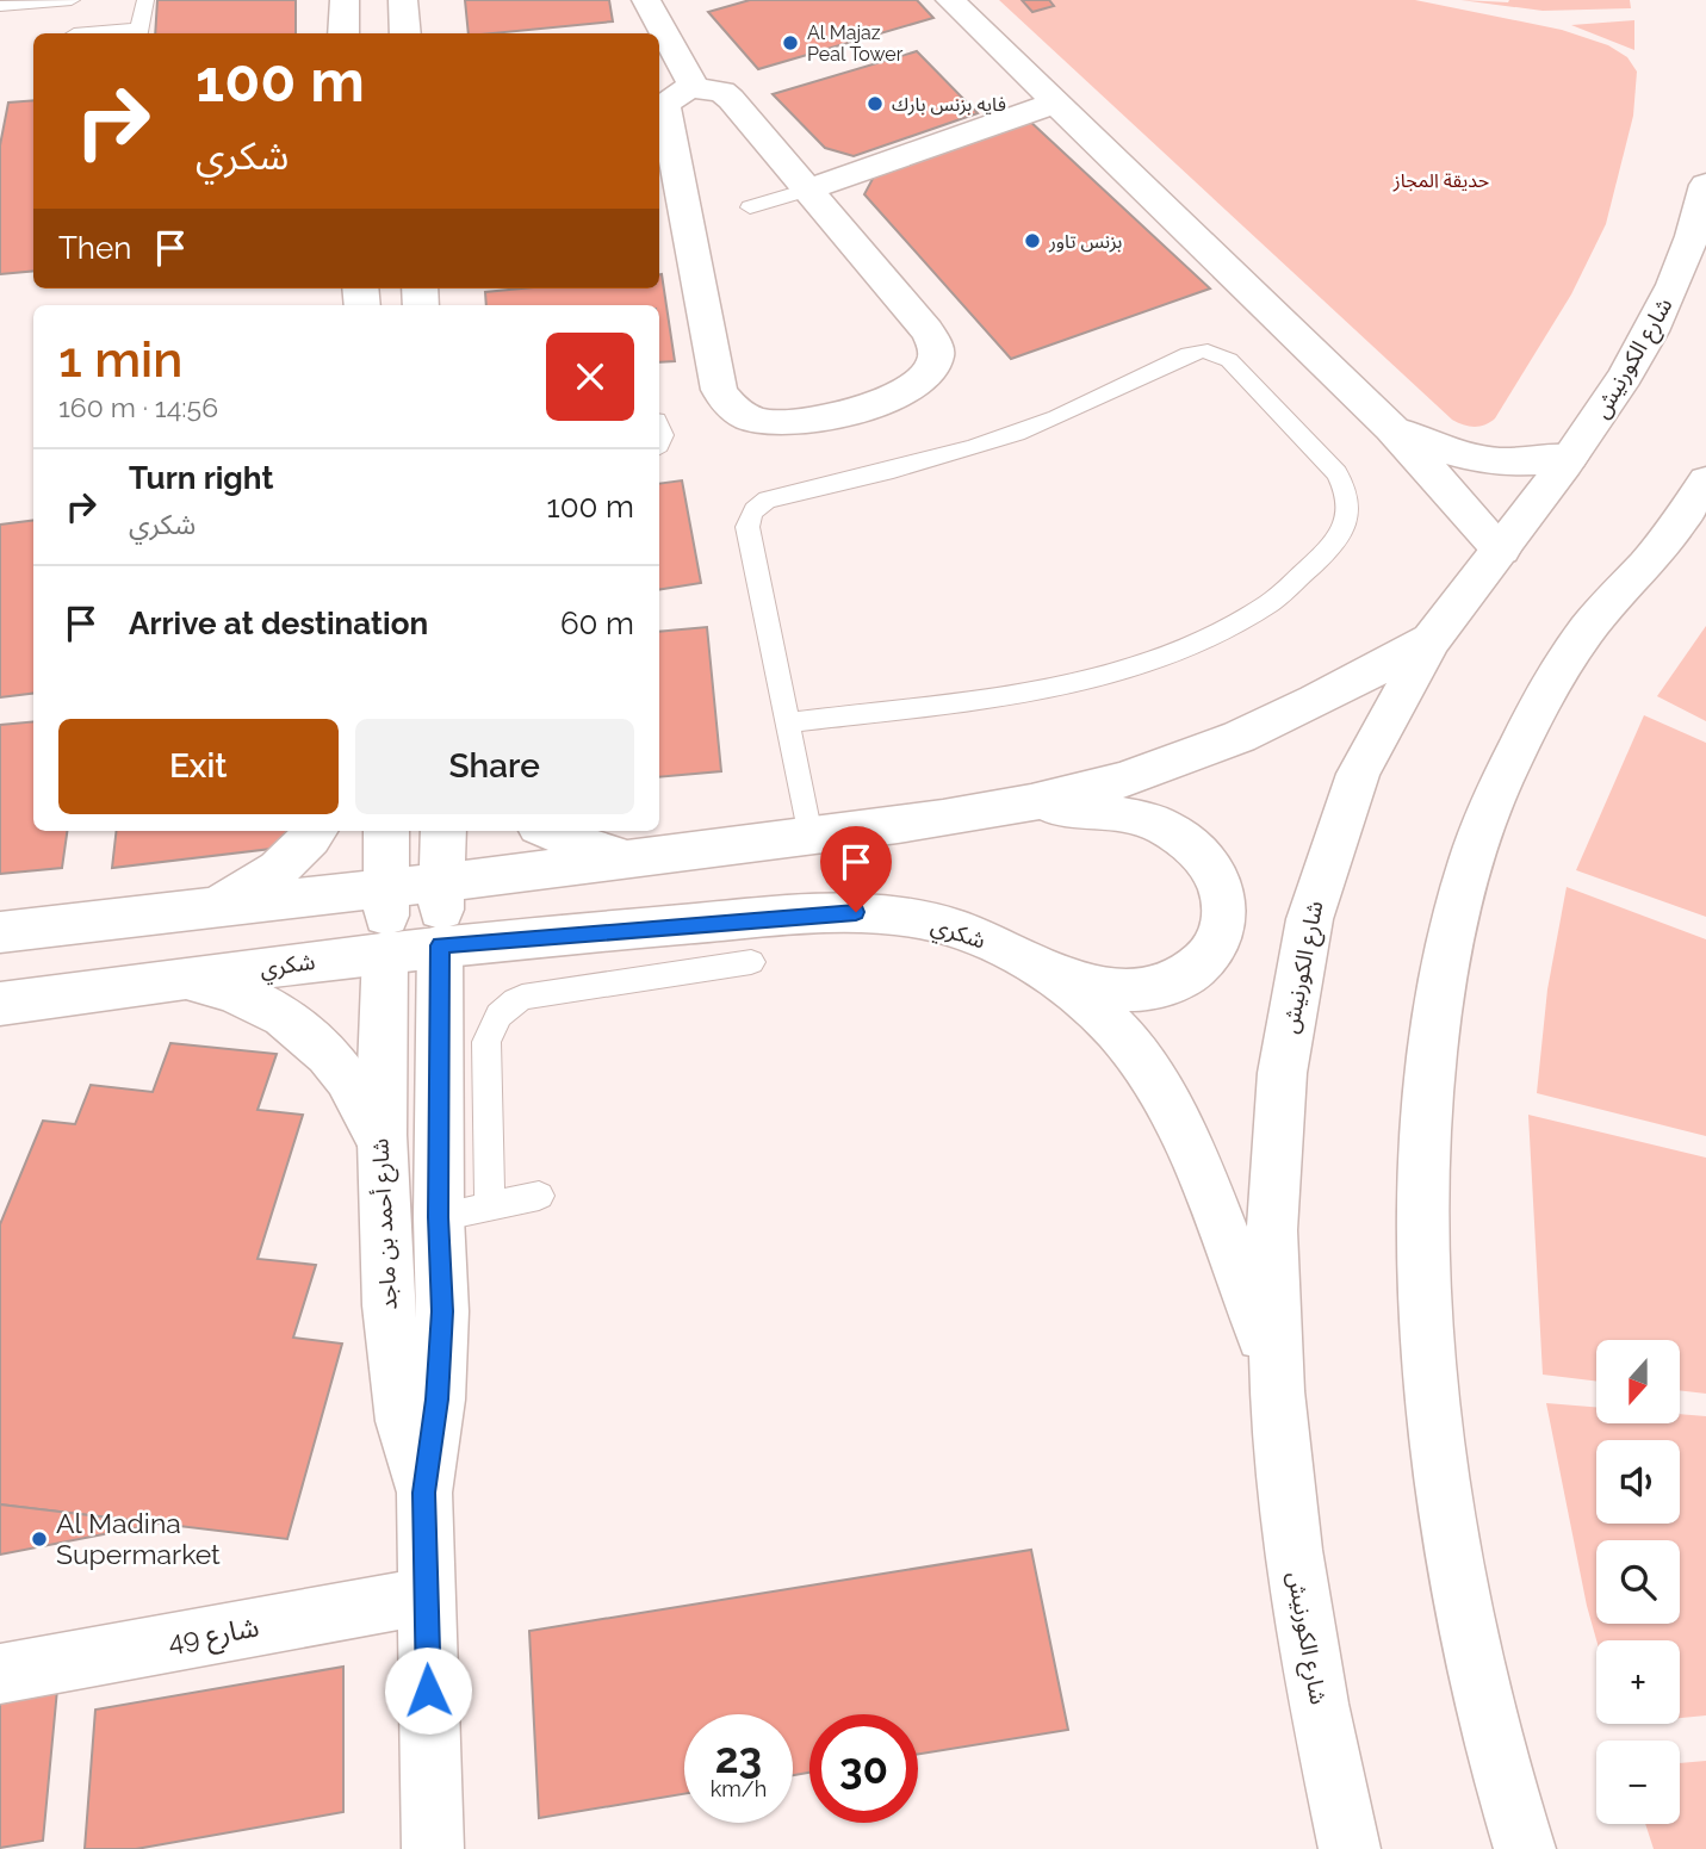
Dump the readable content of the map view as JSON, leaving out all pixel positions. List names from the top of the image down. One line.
{"streets":{"street":["شارع الكورنيش","شكري","شارع أحمد بن ماجد","شارع 49"]},"crossings":[["شارع الكورنيش","شكري"],["شكري","شارع أحمد بن ماجد"],["شارع أحمد بن ماجد","شارع 49"]],"parks":["حديقة المجاز"],"places":["Al Majaz Peal Tower","فايه بزنس بارك","بزنس تاور","Al Madina Supermarket"],"north":"bottom","page":{"turn":["100 m","شكري"],"then":"Then","heading":["1 min","160 m · 14:56"],"list":[{"name":"Turn right","note":"شكري","value":"100 m"},{"name":"Arrive at destination","value":"60 m"}],"buttons":["Exit","Share"],"map_buttons":["+","−"],"speed":"23 km/h","limit":"30"}}
